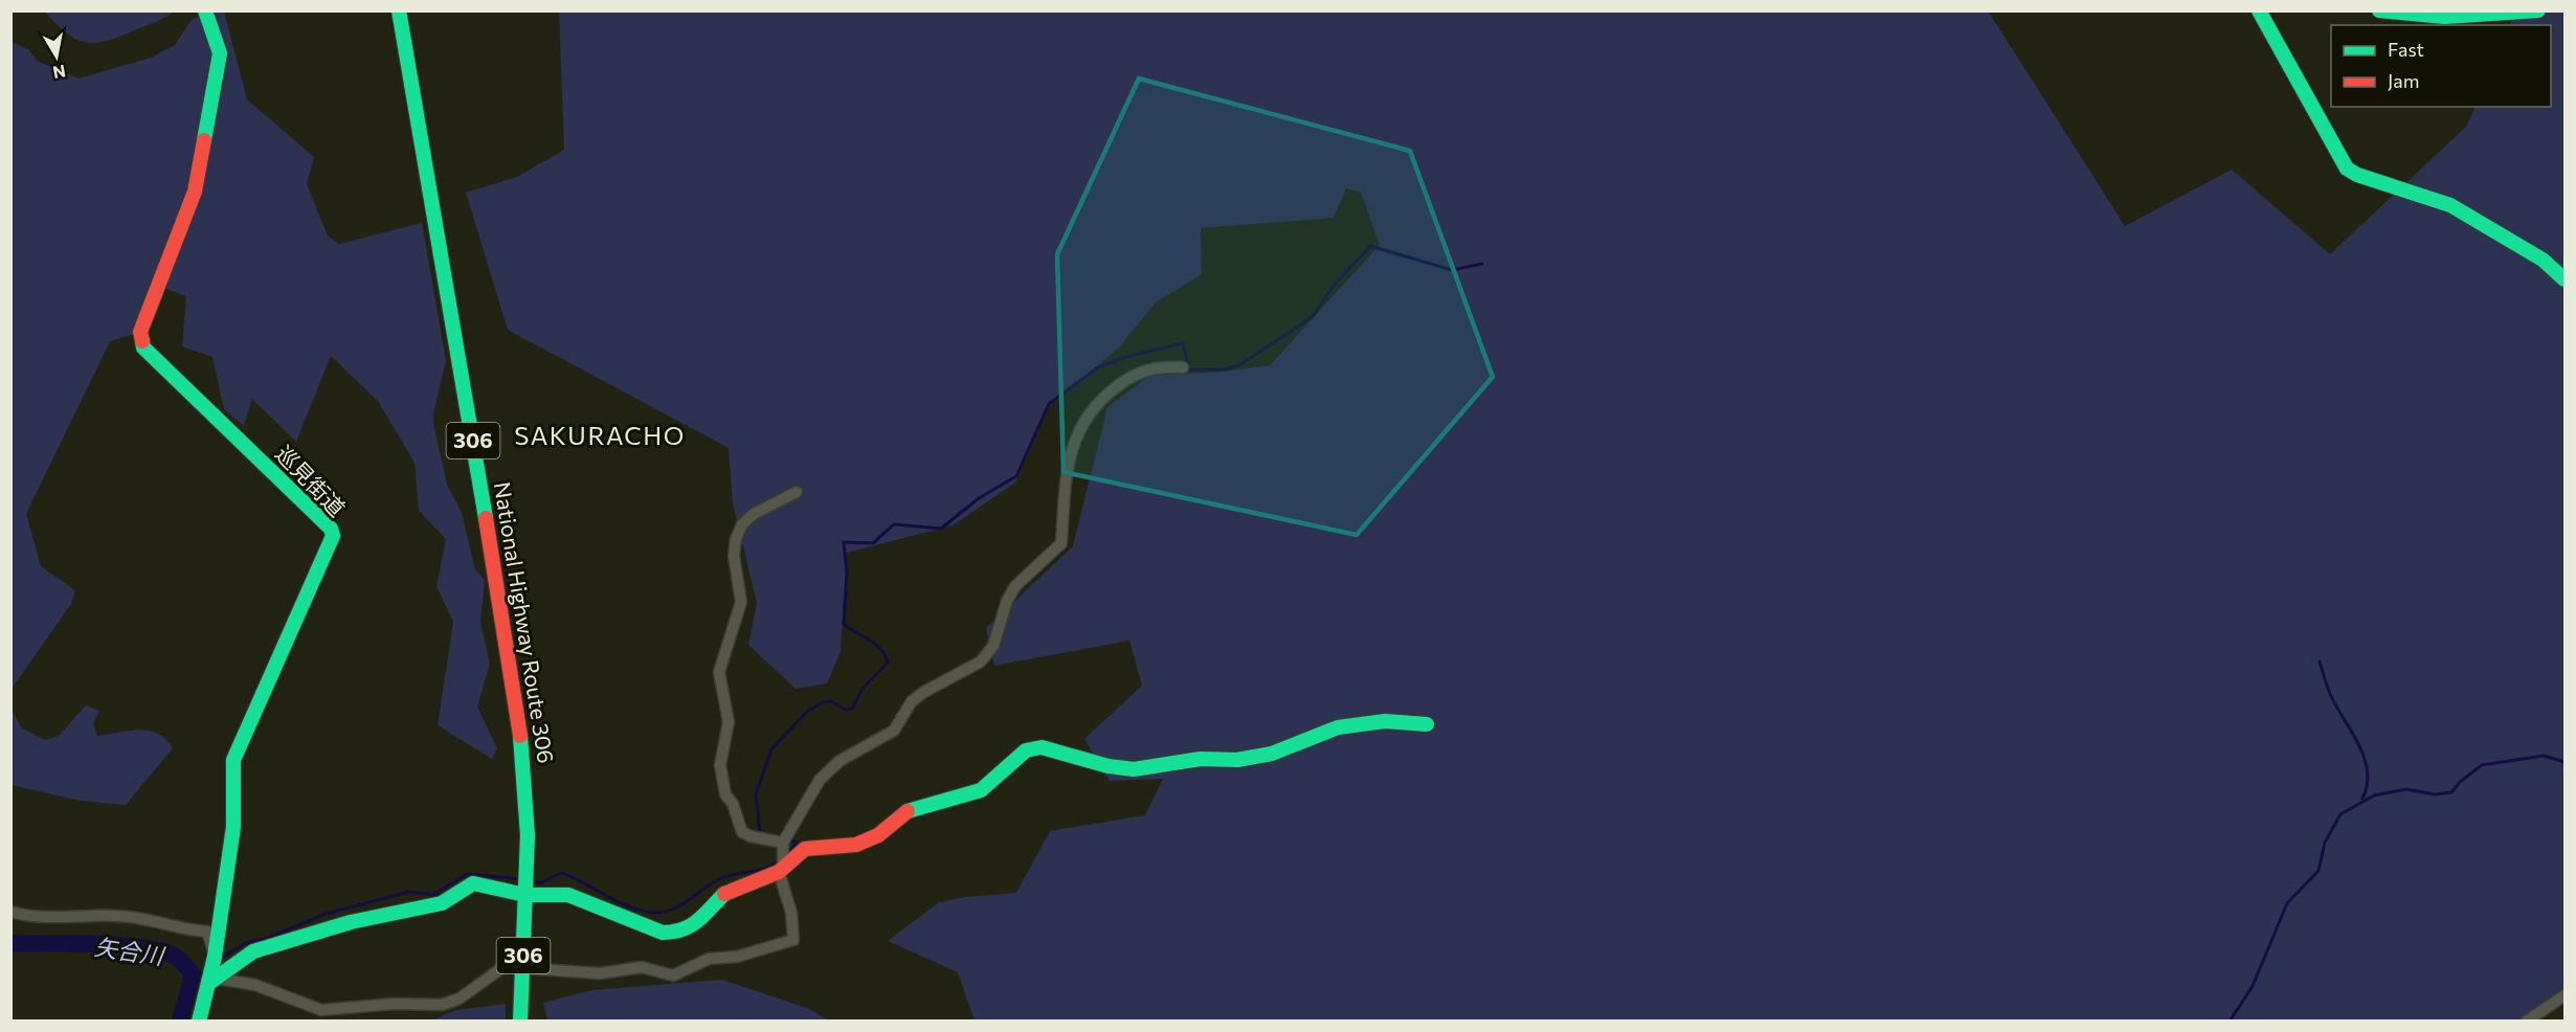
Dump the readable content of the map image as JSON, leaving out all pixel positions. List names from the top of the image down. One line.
{"streets":{"main road":["306","巡見街道","National Highway Route 306"]},"districts":["SAKURACHO"],"water":["矢合川"],"legend":["Fast","Jam"],"north":"bottom"}
